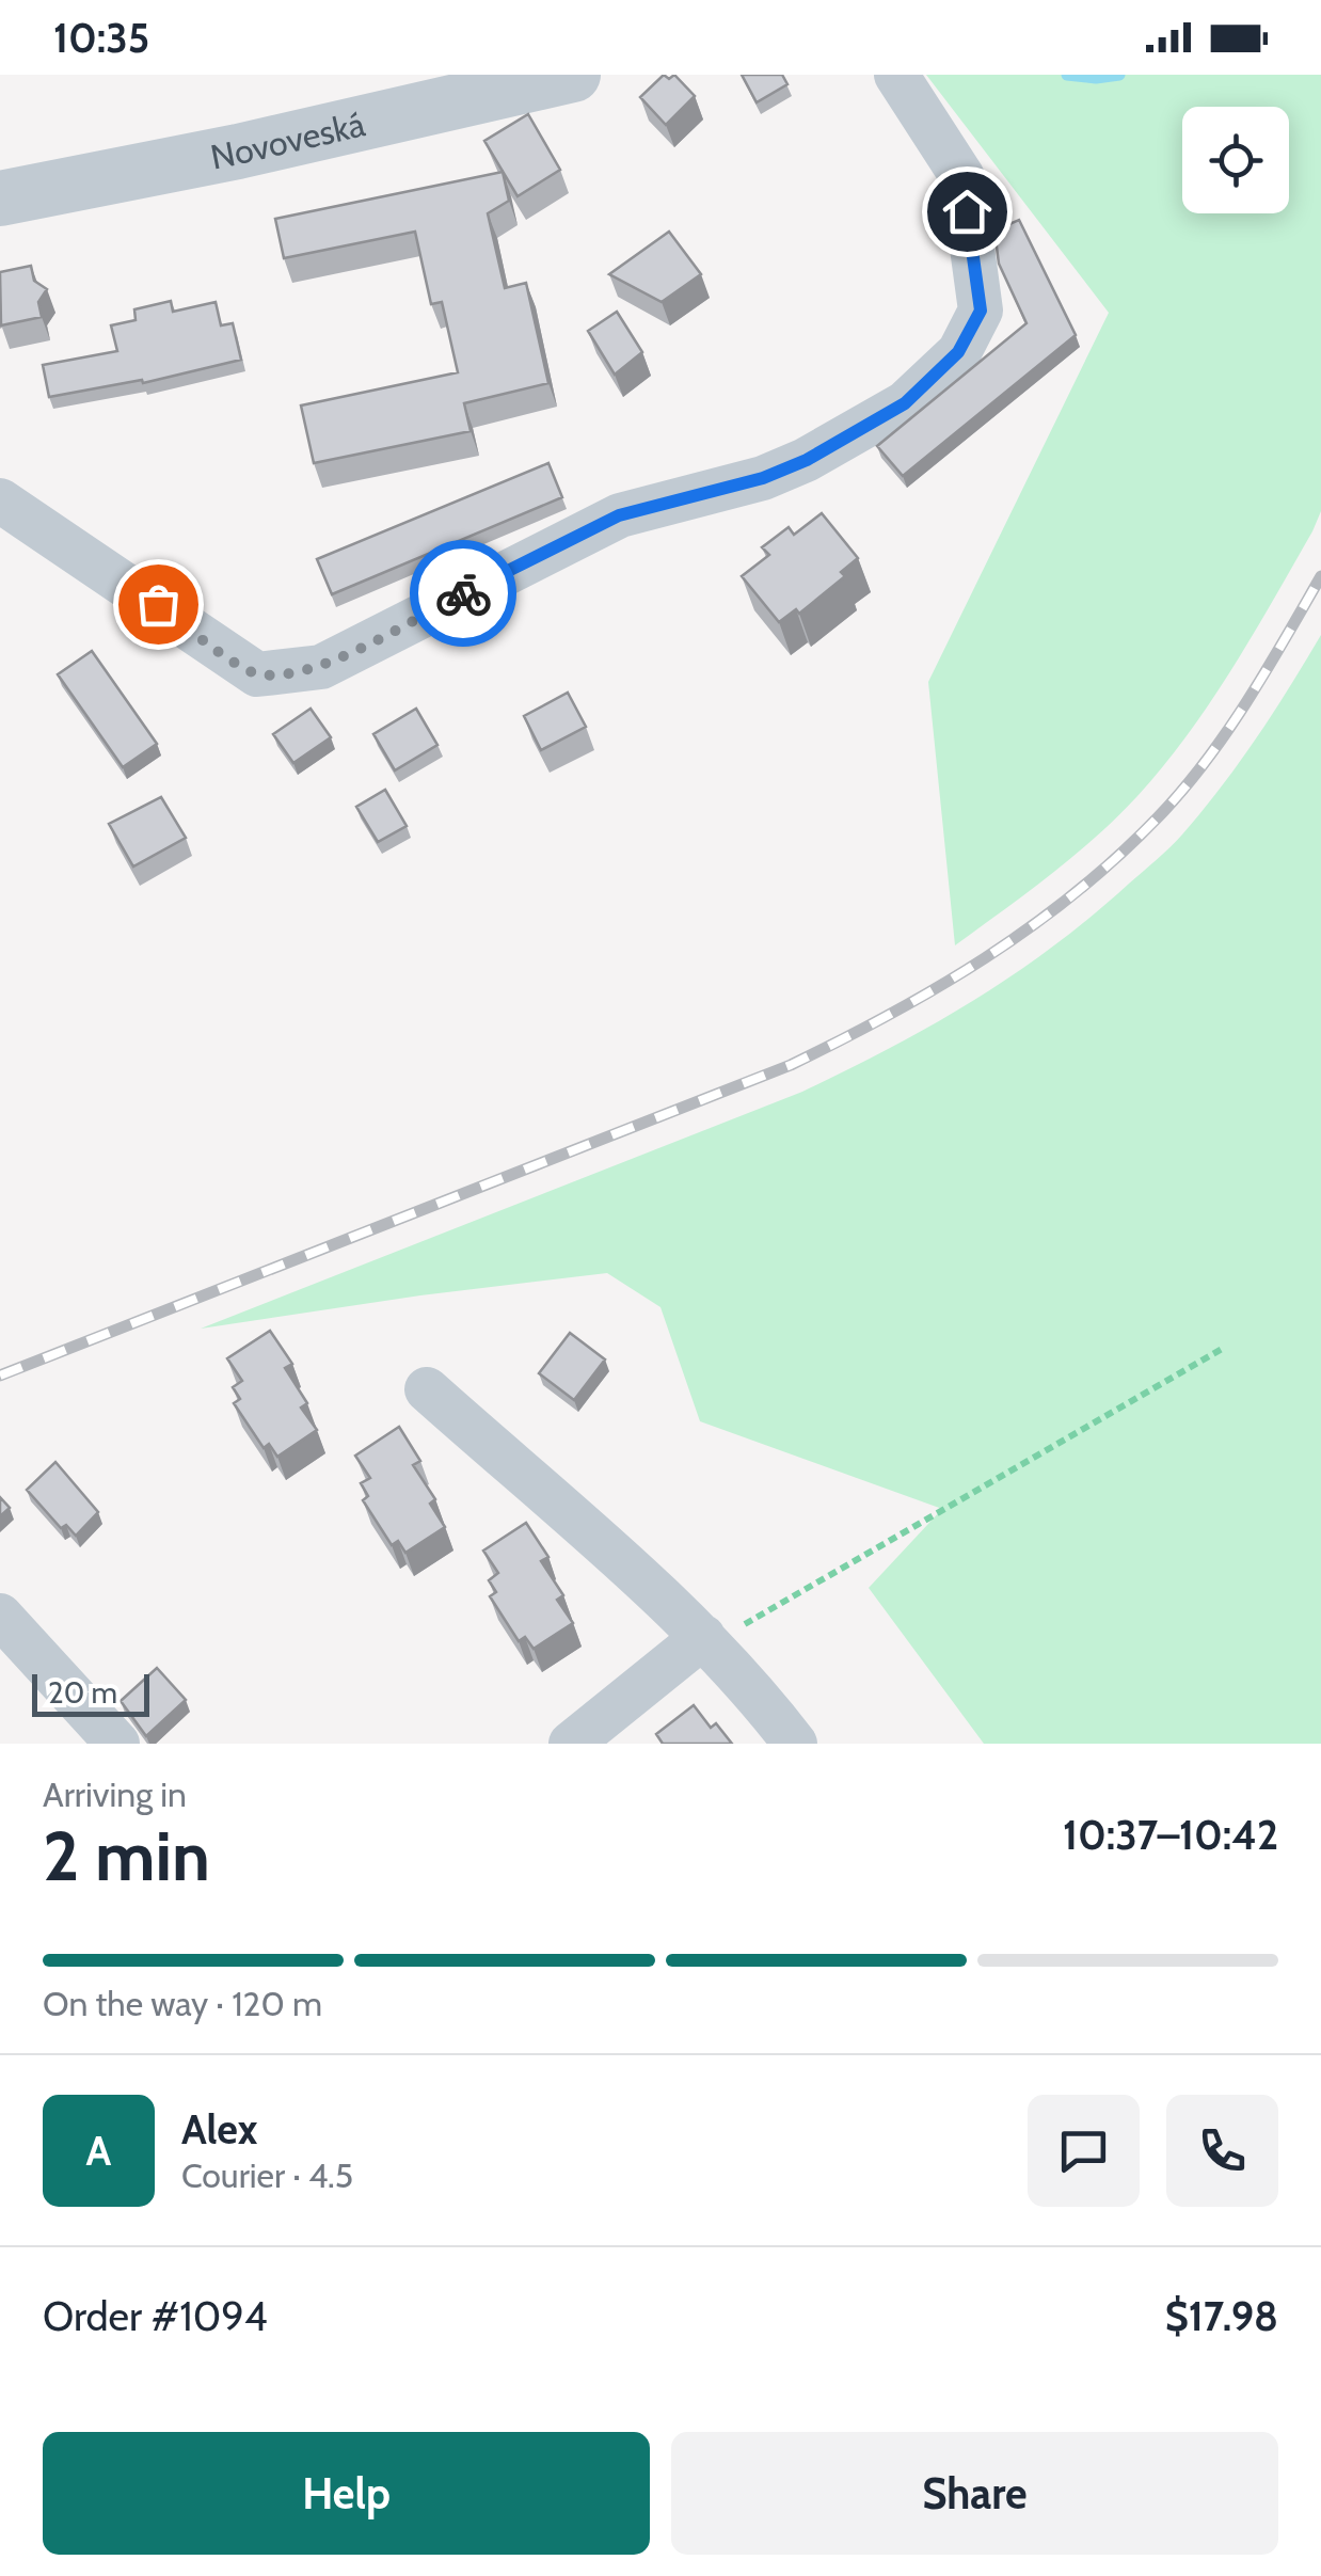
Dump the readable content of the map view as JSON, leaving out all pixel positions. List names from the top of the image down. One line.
{"streets":{"street":["Novoveská"]},"scale_bar":"20 m","page":{"status":"10:35","scale":"20 m","heading":["2 min","Arriving in","10:37–10:42"],"panel":["Alex","Courier · 4.5","Order #1094","$17.98"],"bar":"On the way · 120 m","round":"A","buttons":["Help","Share"]}}
